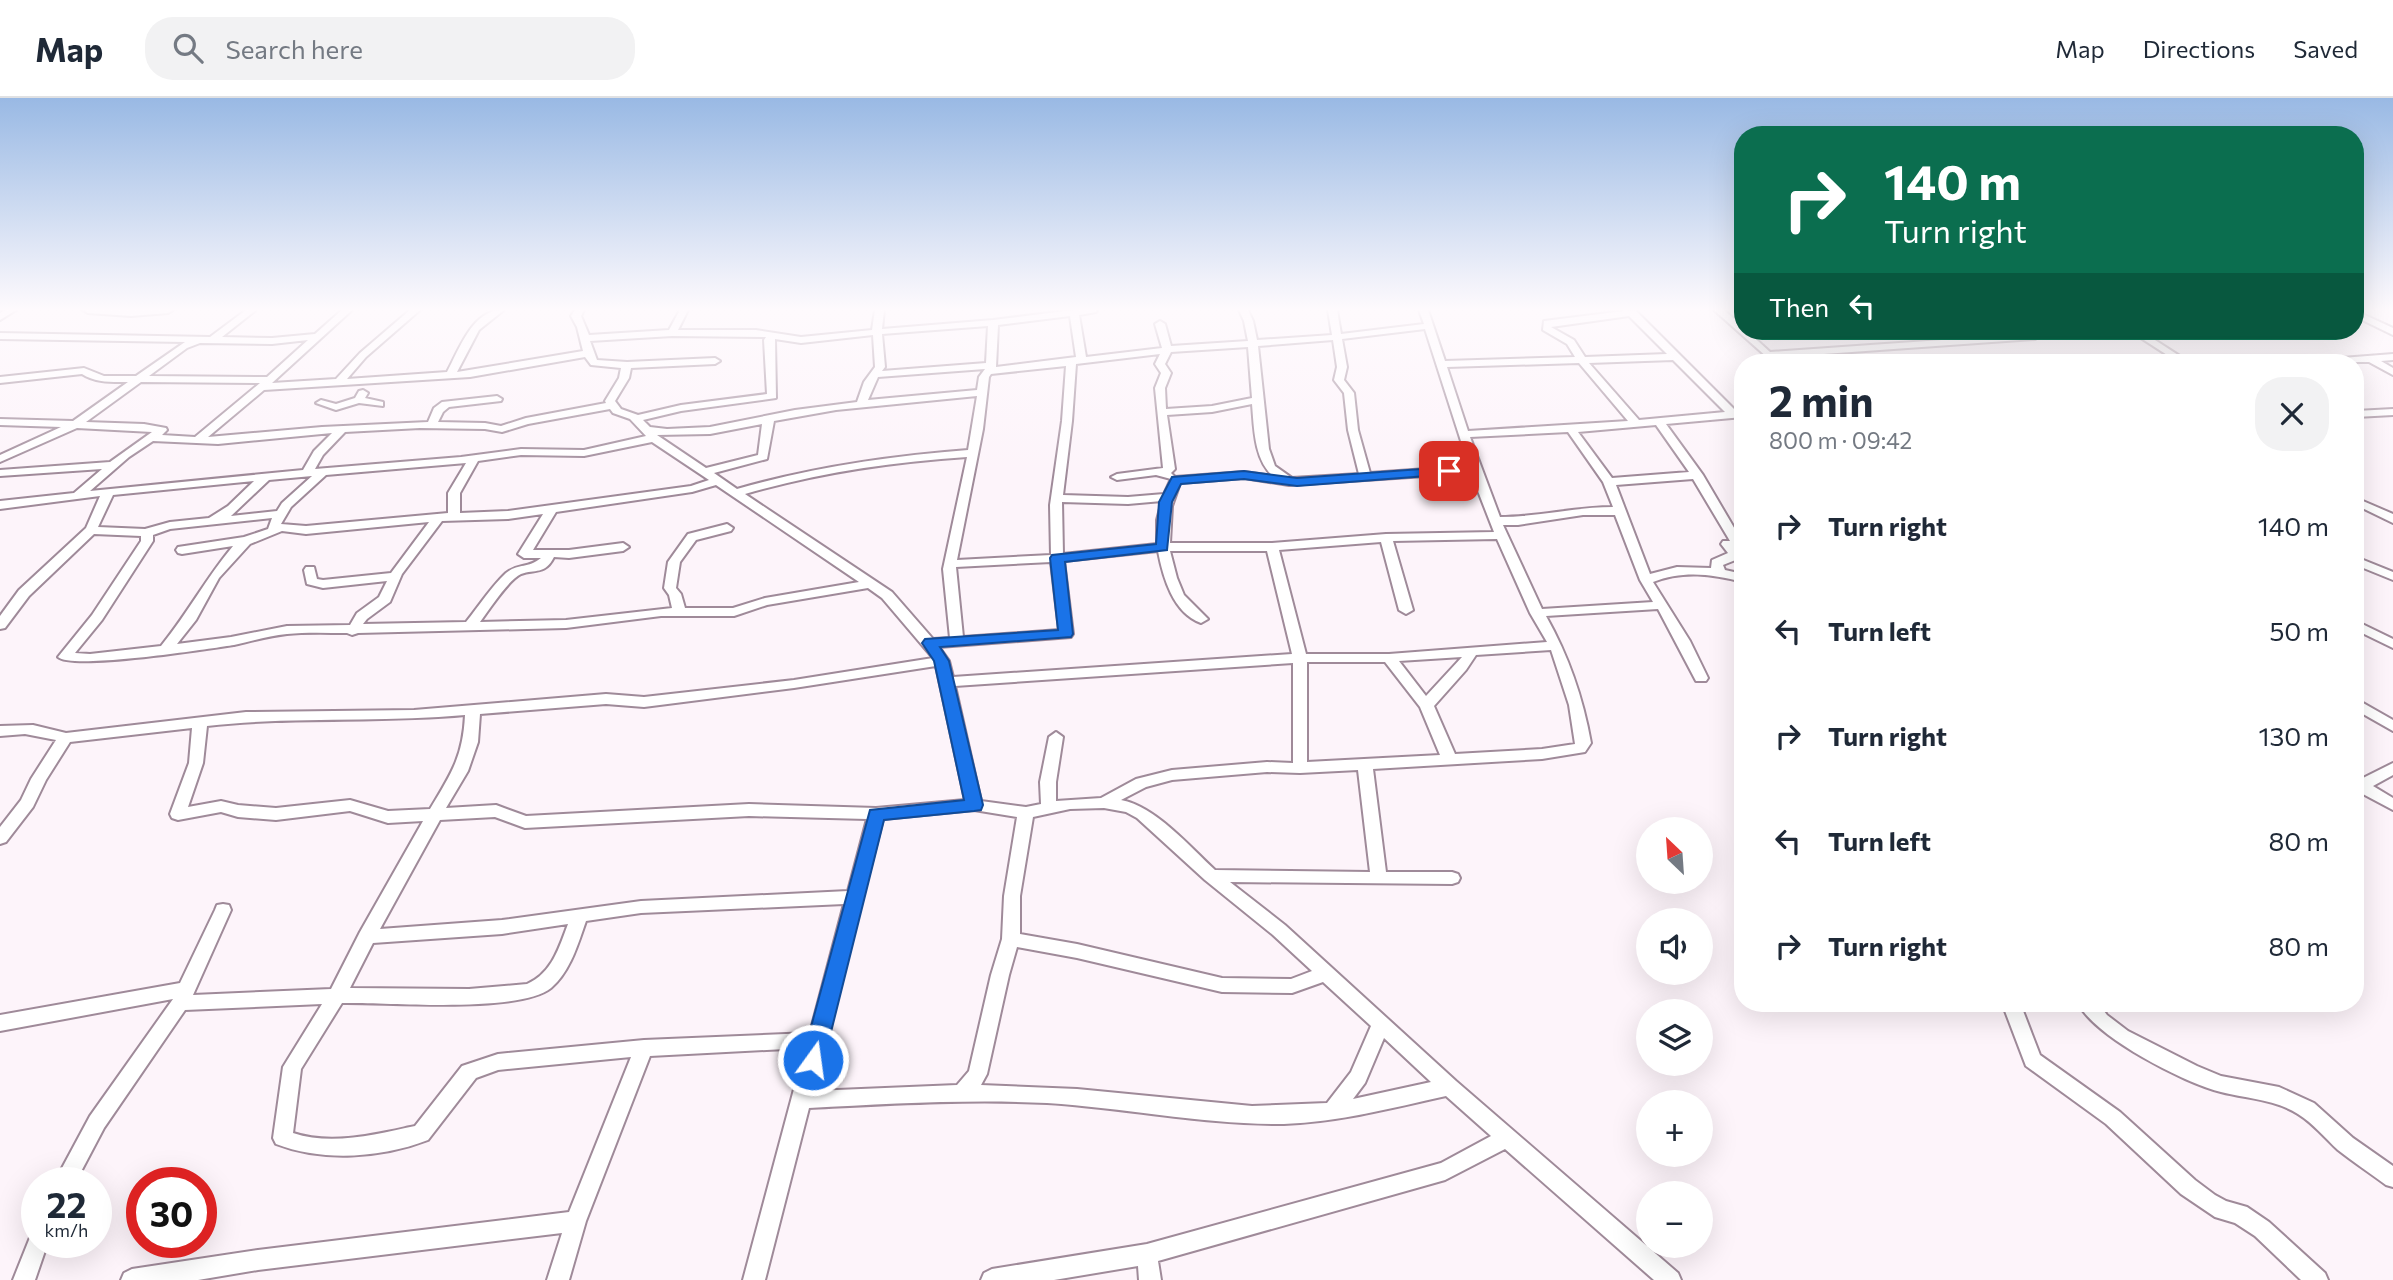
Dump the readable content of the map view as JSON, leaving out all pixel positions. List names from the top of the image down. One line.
{"north":"top left","page":{"header":"Map","search":"Search here","nav":["Map","Directions","Saved"],"turn":["140 m","Turn right"],"then":"Then","heading":["2 min","800 m · 09:42"],"list":[{"name":"Turn right","value":"140 m"},{"name":"Turn left","value":"50 m"},{"name":"Turn right","value":"130 m"},{"name":"Turn left","value":"80 m"},{"name":"Turn right","value":"80 m"}],"map_buttons":["+","−"],"speed":"22 km/h","limit":"30"}}
